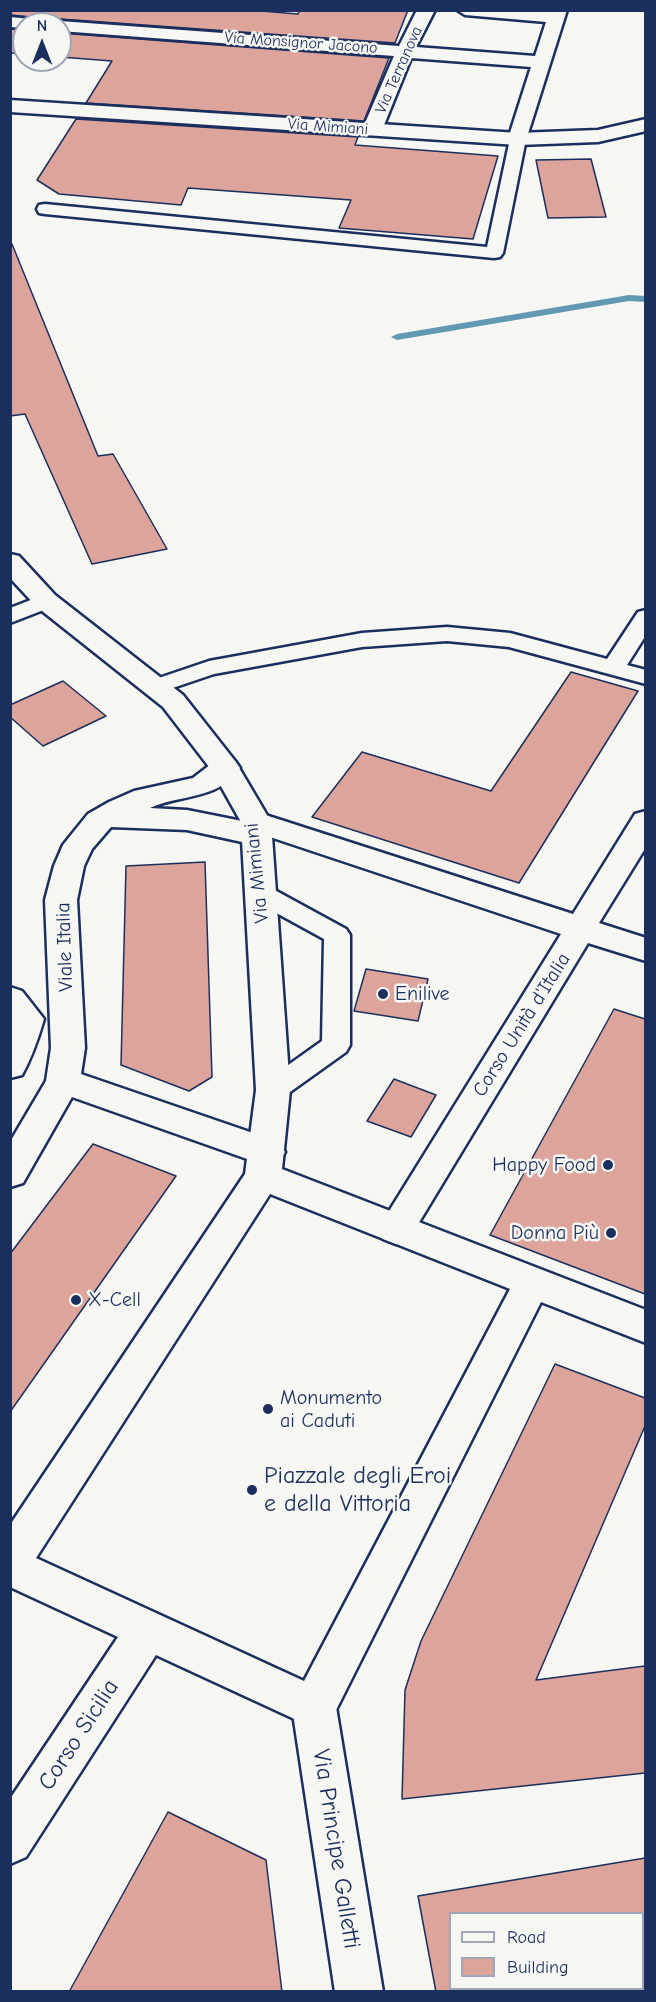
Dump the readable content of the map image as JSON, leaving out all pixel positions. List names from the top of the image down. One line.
{"streets":{"street":["Via Monsignor Jacono","Via Terranova","Via Mimiani","Viale Italia","Corso Unità d'Italia","Corso Sicilia","Via Principe Galletti"]},"crossings":[["Via Monsignor Jacono","Via Terranova"],["Via Terranova","Via Mimiani"],["Via Mimiani","Viale Italia"]],"places":["Enilive","Happy Food","Donna Più","X-Cell","Monumento ai Caduti","Piazzale degli Eroi e della Vittoria"],"legend":["Road","Building"],"north":"top"}
